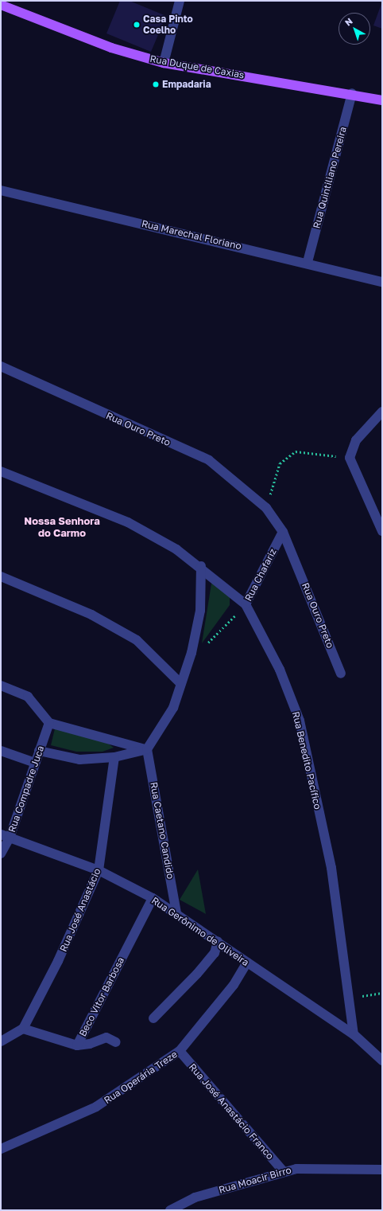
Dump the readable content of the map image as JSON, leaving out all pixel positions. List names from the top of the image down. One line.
{"streets":{"main road":["Rua Duque de Caxias"],"street":["Rua Quintiliano Pereira","Rua Marechal Floriano","Rua Ouro Preto","Rua Chafariz","Rua Benedito Pacífico","Rua Compadre Juca","Rua Caetano Candido","Rua José Anastácio","Rua Gerônimo de Oliveira","Beco Vitor Barbosa","Rua Operária Treze","Rua José Anastácio Franco","Rua Moacir Birro"]},"crossings":[["Rua Duque de Caxias","Rua Quintiliano Pereira"],["Rua Quintiliano Pereira","Rua Marechal Floriano"],["Rua Ouro Preto","Rua Chafariz"],["Rua Chafariz","Rua Benedito Pacífico"],["Rua Benedito Pacífico","Rua Gerônimo de Oliveira"],["Rua Compadre Juca","Rua Gerônimo de Oliveira"],["Rua Caetano Candido","Rua Gerônimo de Oliveira"],["Rua José Anastácio","Rua Gerônimo de Oliveira"],["Rua José Anastácio","Beco Vitor Barbosa"],["Rua Gerônimo de Oliveira","Beco Vitor Barbosa"],["Rua Gerônimo de Oliveira","Rua Operária Treze"],["Rua Operária Treze","Rua José Anastácio Franco"],["Rua José Anastácio Franco","Rua Moacir Birro"]],"districts":["Nossa Senhora do Carmo"],"places":["Casa Pinto Coelho","Empadaria"],"north":"top left"}
